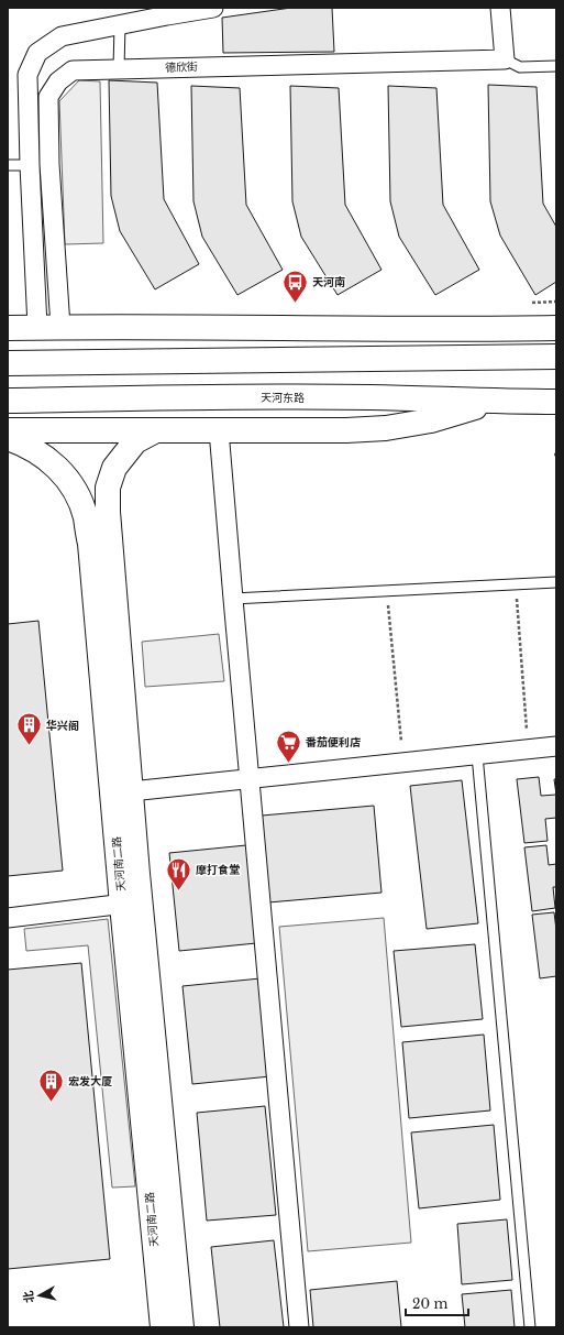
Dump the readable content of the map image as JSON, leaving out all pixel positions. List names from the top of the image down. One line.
{"streets":{"main road":["天河东路","天河南二路"],"street":["德欣街"]},"places":{"bus stop":["天河南"],"building":["华兴阁","宏发大厦"],"supermarket":["番茄便利店"],"restaurant":["摩打食堂"]},"scale_bar":"20 m","north":"left"}
